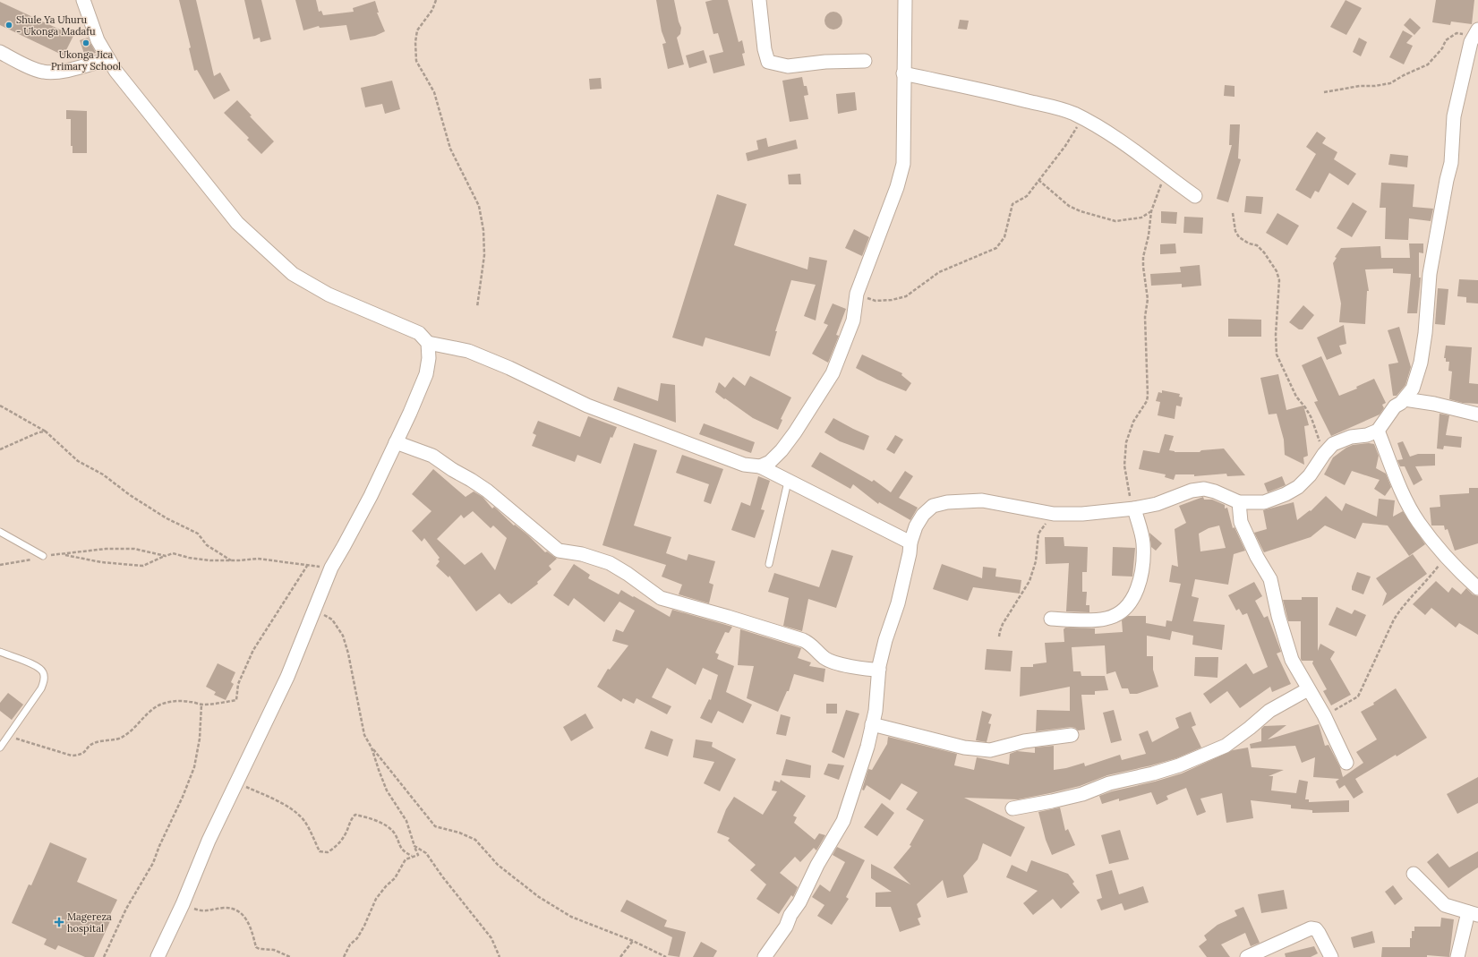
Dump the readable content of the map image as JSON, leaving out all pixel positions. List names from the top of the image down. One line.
{"places":{"other":["Shule Ya Uhuru - Ukonga Madafu","Ukonga Jica Primary School"],"health":["Magereza hospital"]}}
